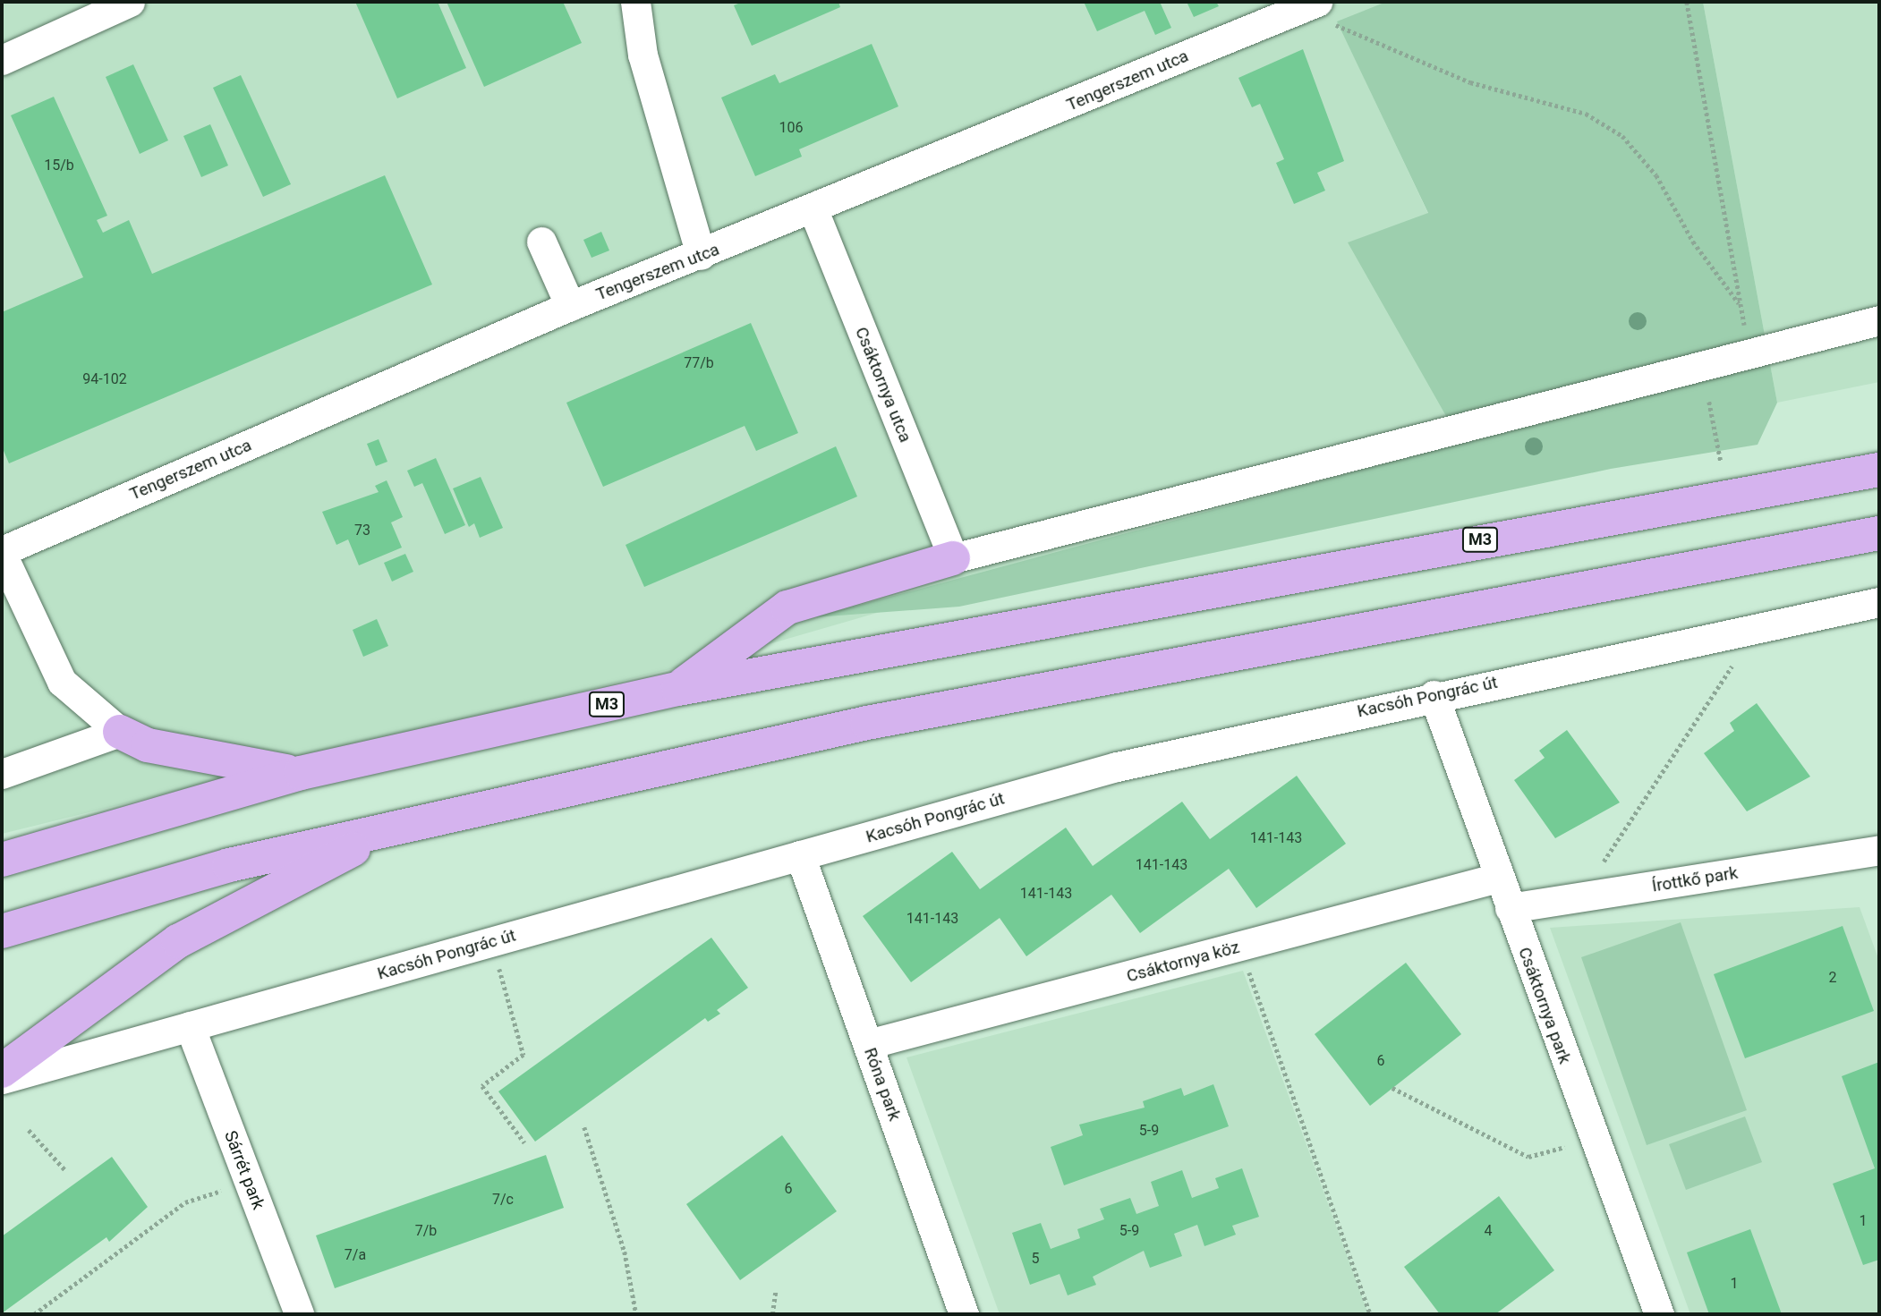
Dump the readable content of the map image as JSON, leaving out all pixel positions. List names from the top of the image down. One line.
{"streets":{"main road":["M3"],"street":["Tengerszem utca","Csáktornya utca","Kacsóh Pongrác út","Írottkő park","Csáktornya köz","Csáktornya park","Róna park","Sárrét park"]},"crossings":[["Tengerszem utca","Csáktornya utca"],["Kacsóh Pongrác út","Csáktornya park"],["Kacsóh Pongrác út","Róna park"],["Kacsóh Pongrác út","Sárrét park"],["Írottkő park","Csáktornya park"],["Csáktornya köz","Csáktornya park"],["Csáktornya köz","Róna park"]],"house_numbers":["106","15/b","77/b","94-102","73","141-143","141-143","141-143","141-143","2","6","5-9","6","7/c","1","7/b","5-9","4","7/a","5","1"]}
